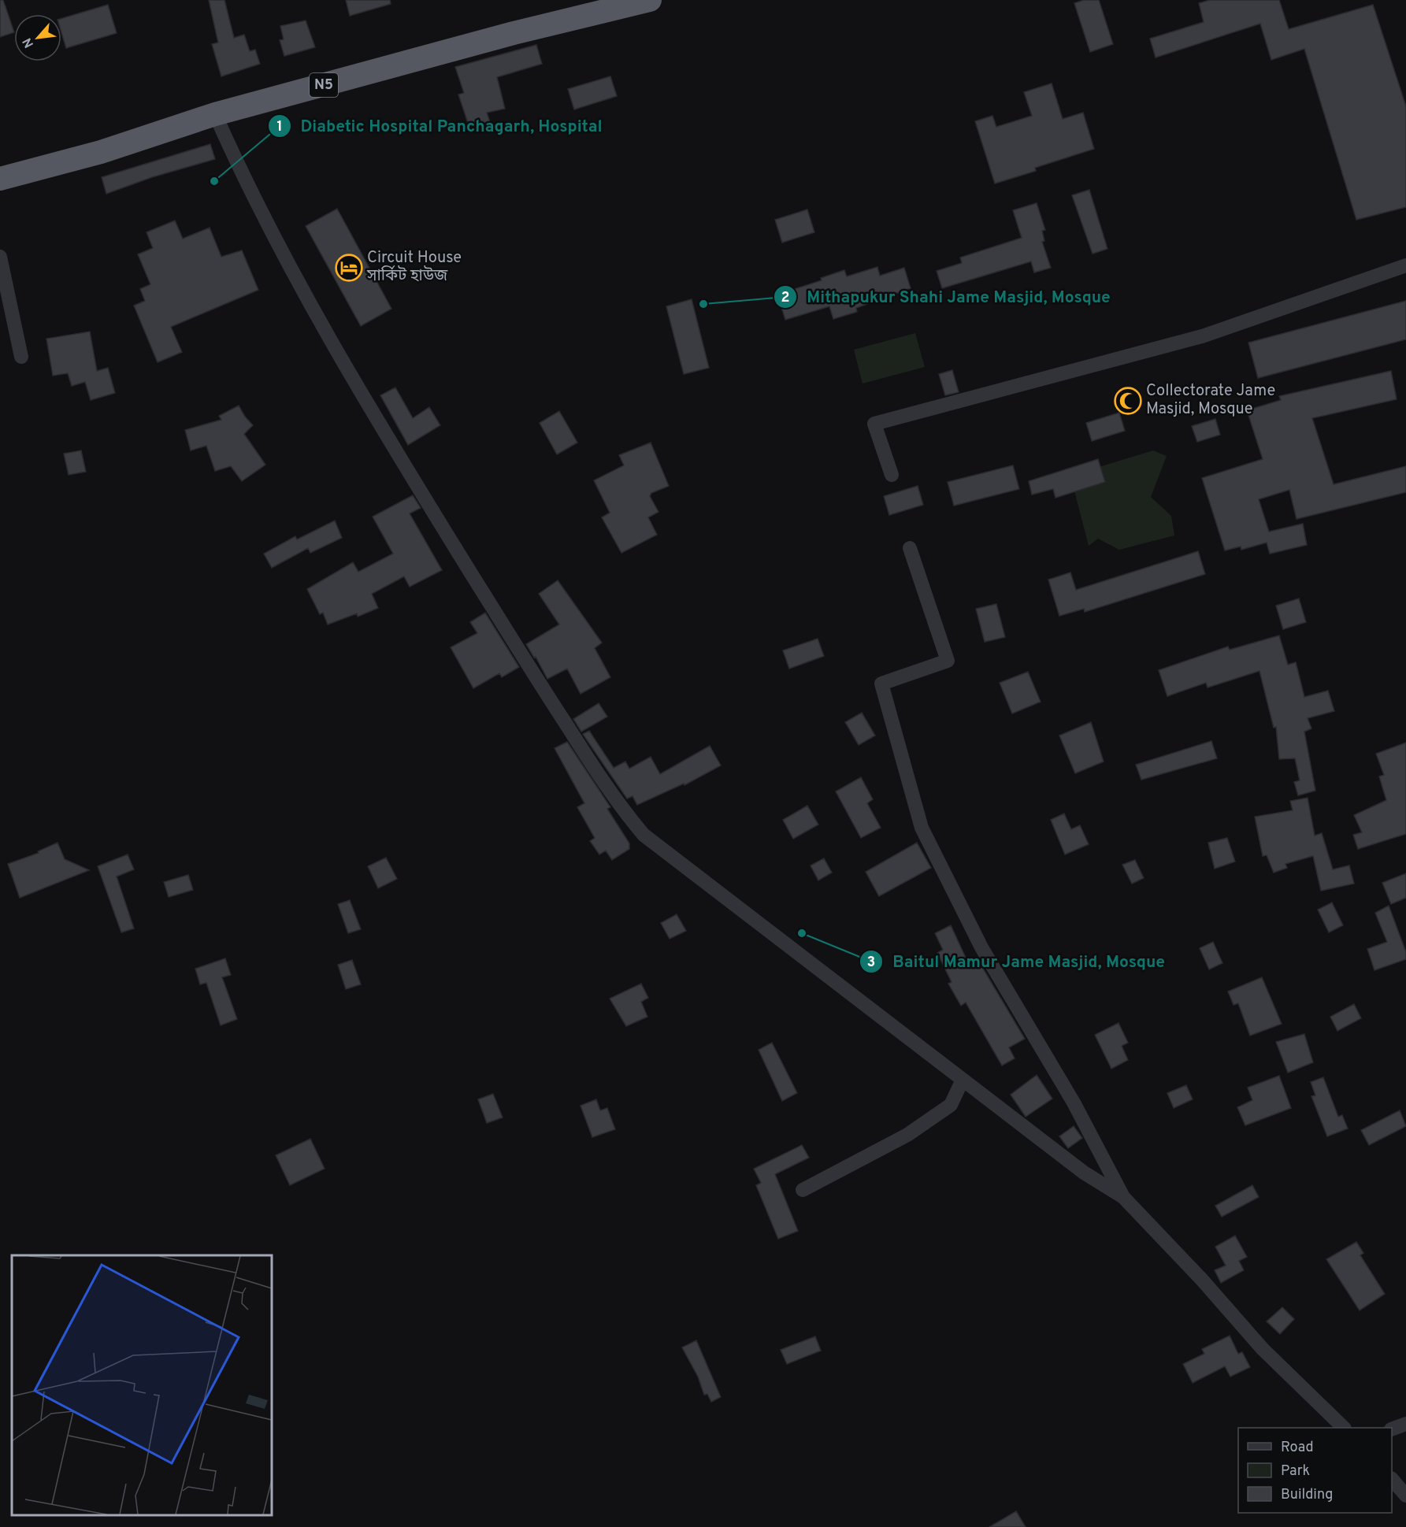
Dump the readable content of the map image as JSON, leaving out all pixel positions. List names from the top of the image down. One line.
{"streets":{"highway":["N5"]},"places":{"other":["Diabetic Hospital Panchagarh, Hospital","Mithapukur Shahi Jame Masjid, Mosque","Baitul Mamur Jame Masjid, Mosque"],"hotel":["Circuit House সার্কিট হাউজ"],"mosque":["Collectorate Jame Masjid, Mosque"]},"legend":["Road","Park","Building"],"north":"bottom left"}
